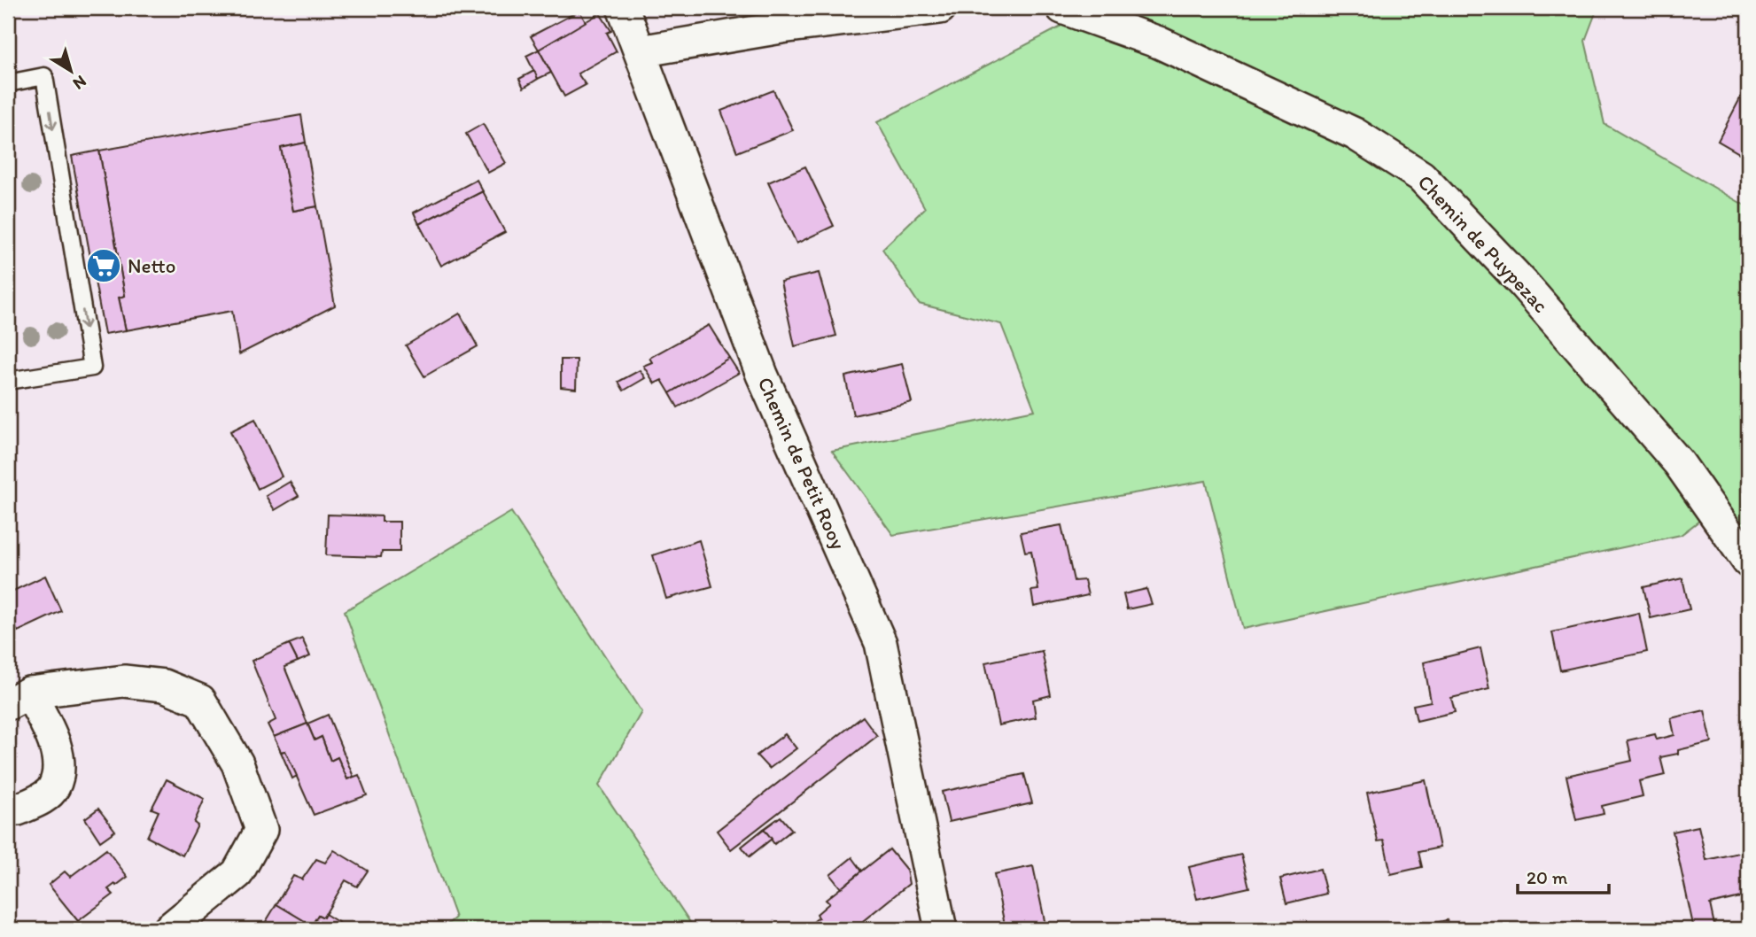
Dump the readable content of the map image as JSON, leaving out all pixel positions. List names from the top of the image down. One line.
{"streets":{"street":["Chemin de Puypezac","Chemin de Petit Rooy"]},"places":{"supermarket":["Netto"]},"scale_bar":"20 m","north":"bottom right"}
